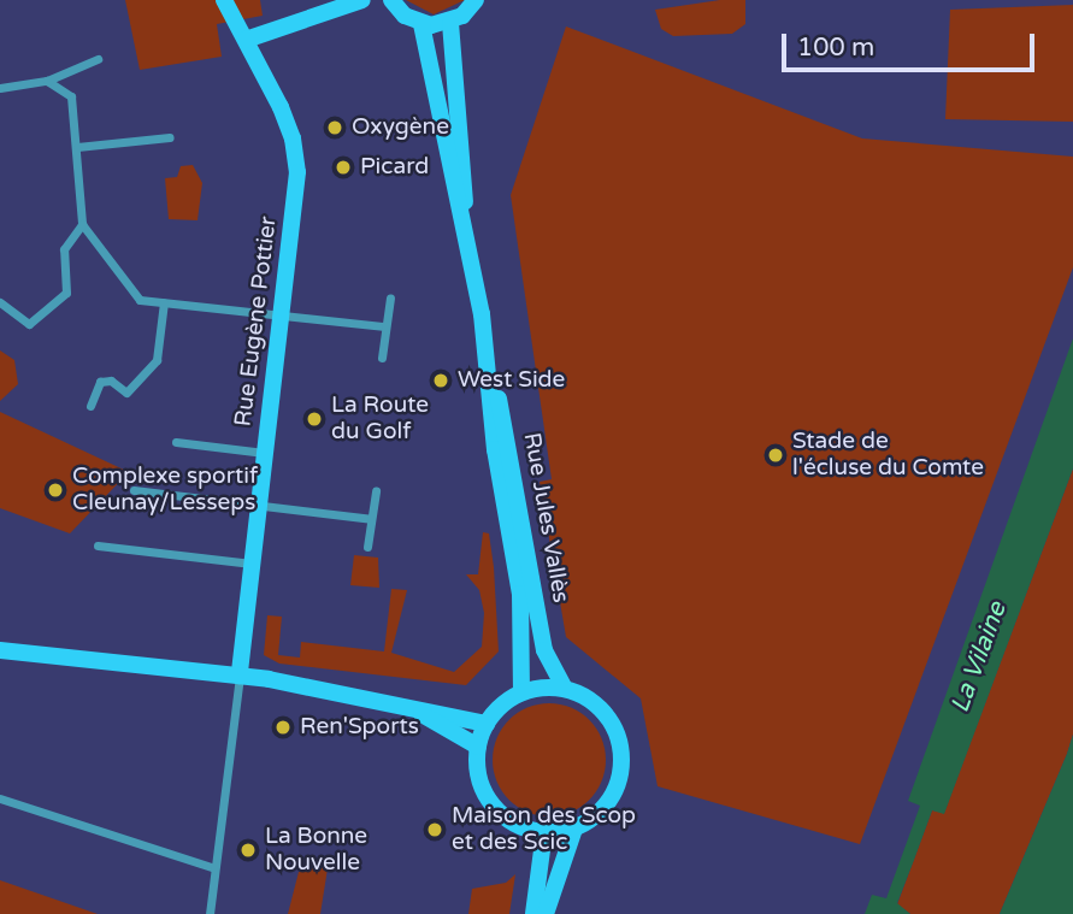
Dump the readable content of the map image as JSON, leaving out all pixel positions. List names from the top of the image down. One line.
{"streets":{"main road":["Rue Eugène Pottier","Rue Jules Vallès"]},"water":["La Vilaine"],"places":["Oxygène","Picard","West Side","La Route du Golf","Stade de l'écluse du Comte","Complexe sportif Cleunay/Lesseps","Ren'Sports","Maison des Scop et des Scic","La Bonne Nouvelle"],"scale_bar":"100 m"}
